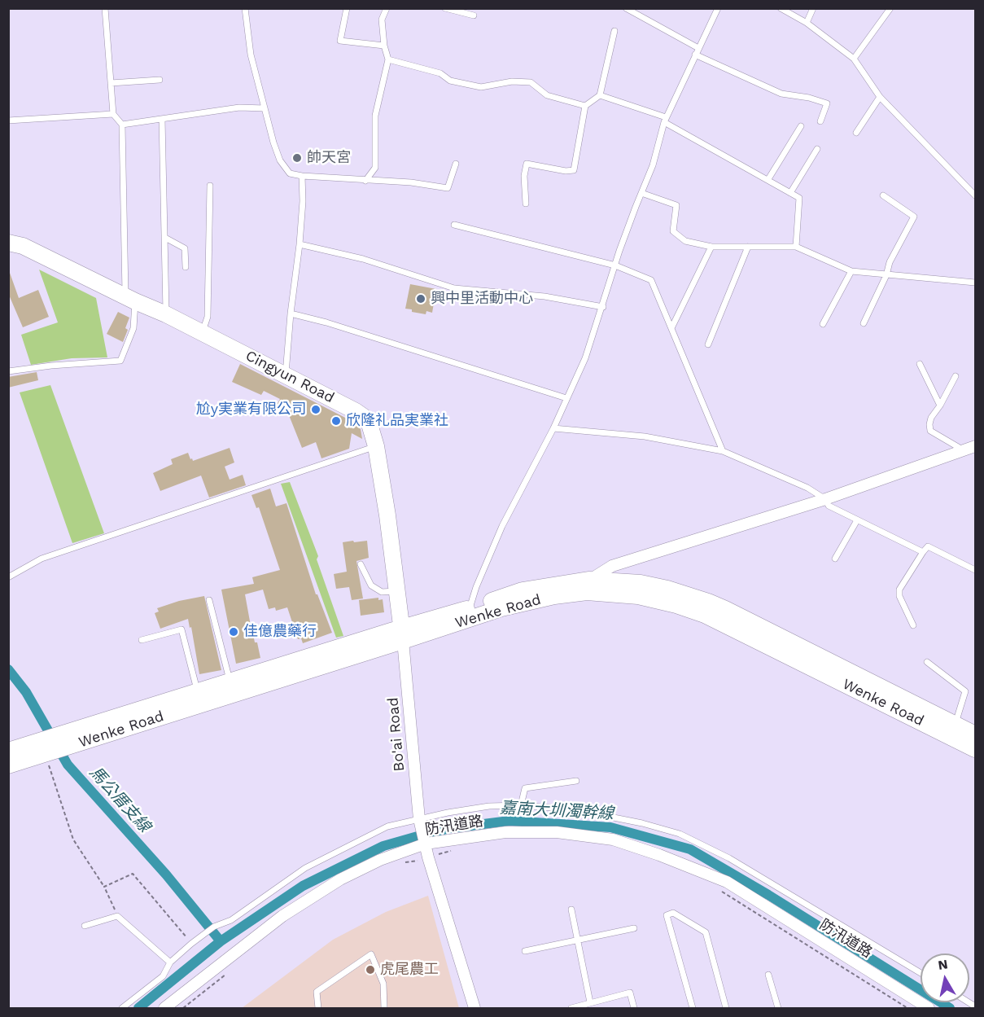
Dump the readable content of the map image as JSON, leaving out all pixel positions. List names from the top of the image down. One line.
{"streets":{"main road":["Cingyun Road","Wenke Road"],"street":["Bo'ai Road","防汛道路"]},"crossings":[["Cingyun Road","Wenke Road"],["Cingyun Road","Bo'ai Road"],["Wenke Road","Bo'ai Road"],["Bo'ai Road","防汛道路"]],"water":["馬公厝支線","嘉南大圳濁幹線"],"places":["帥天宮","興中里活動中心","尬y実業有限公司","欣隆礼品実業社","佳億農藥行","虎尾農工"],"north":"top"}
